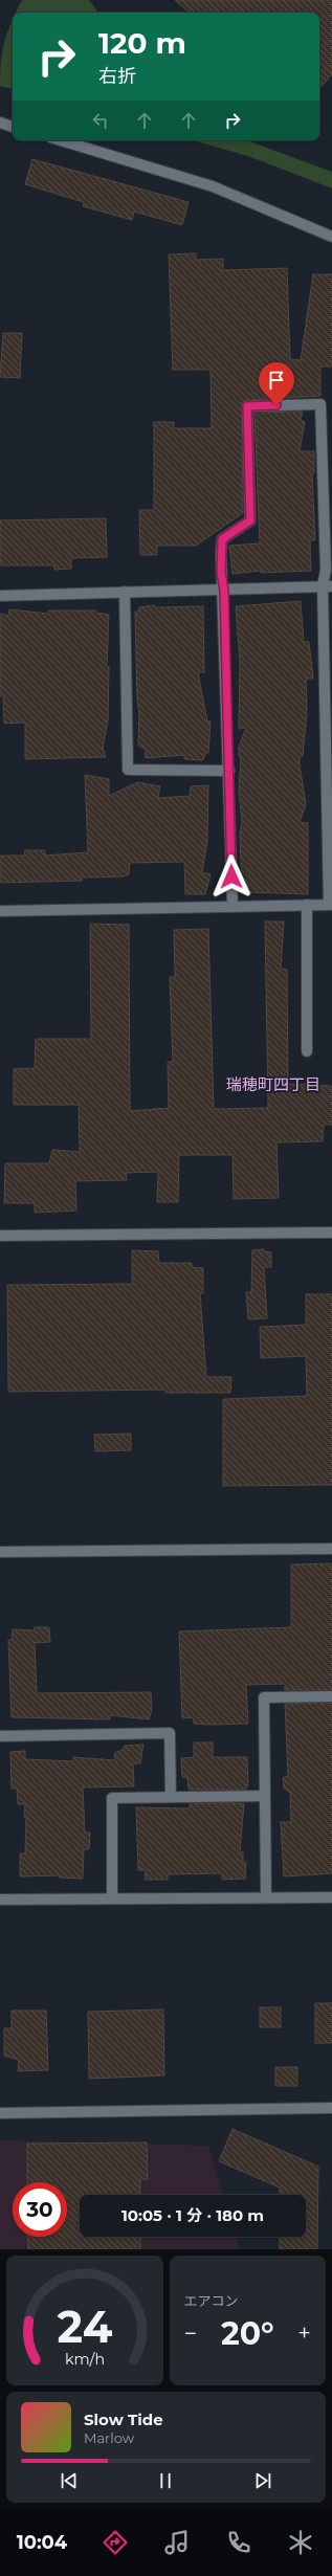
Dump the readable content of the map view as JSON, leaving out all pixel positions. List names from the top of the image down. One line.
{"districts":["瑞穂町四丁目"],"page":{"turn":["120 m","右折"],"limit":"30","trip":"10:05 · 1 分 · 180 m","tile":"エアコン","heat":["−","20°","+"],"song":["Slow Tide","Marlow"],"tabs":"10:04","gauge":["24","km/h"]}}
